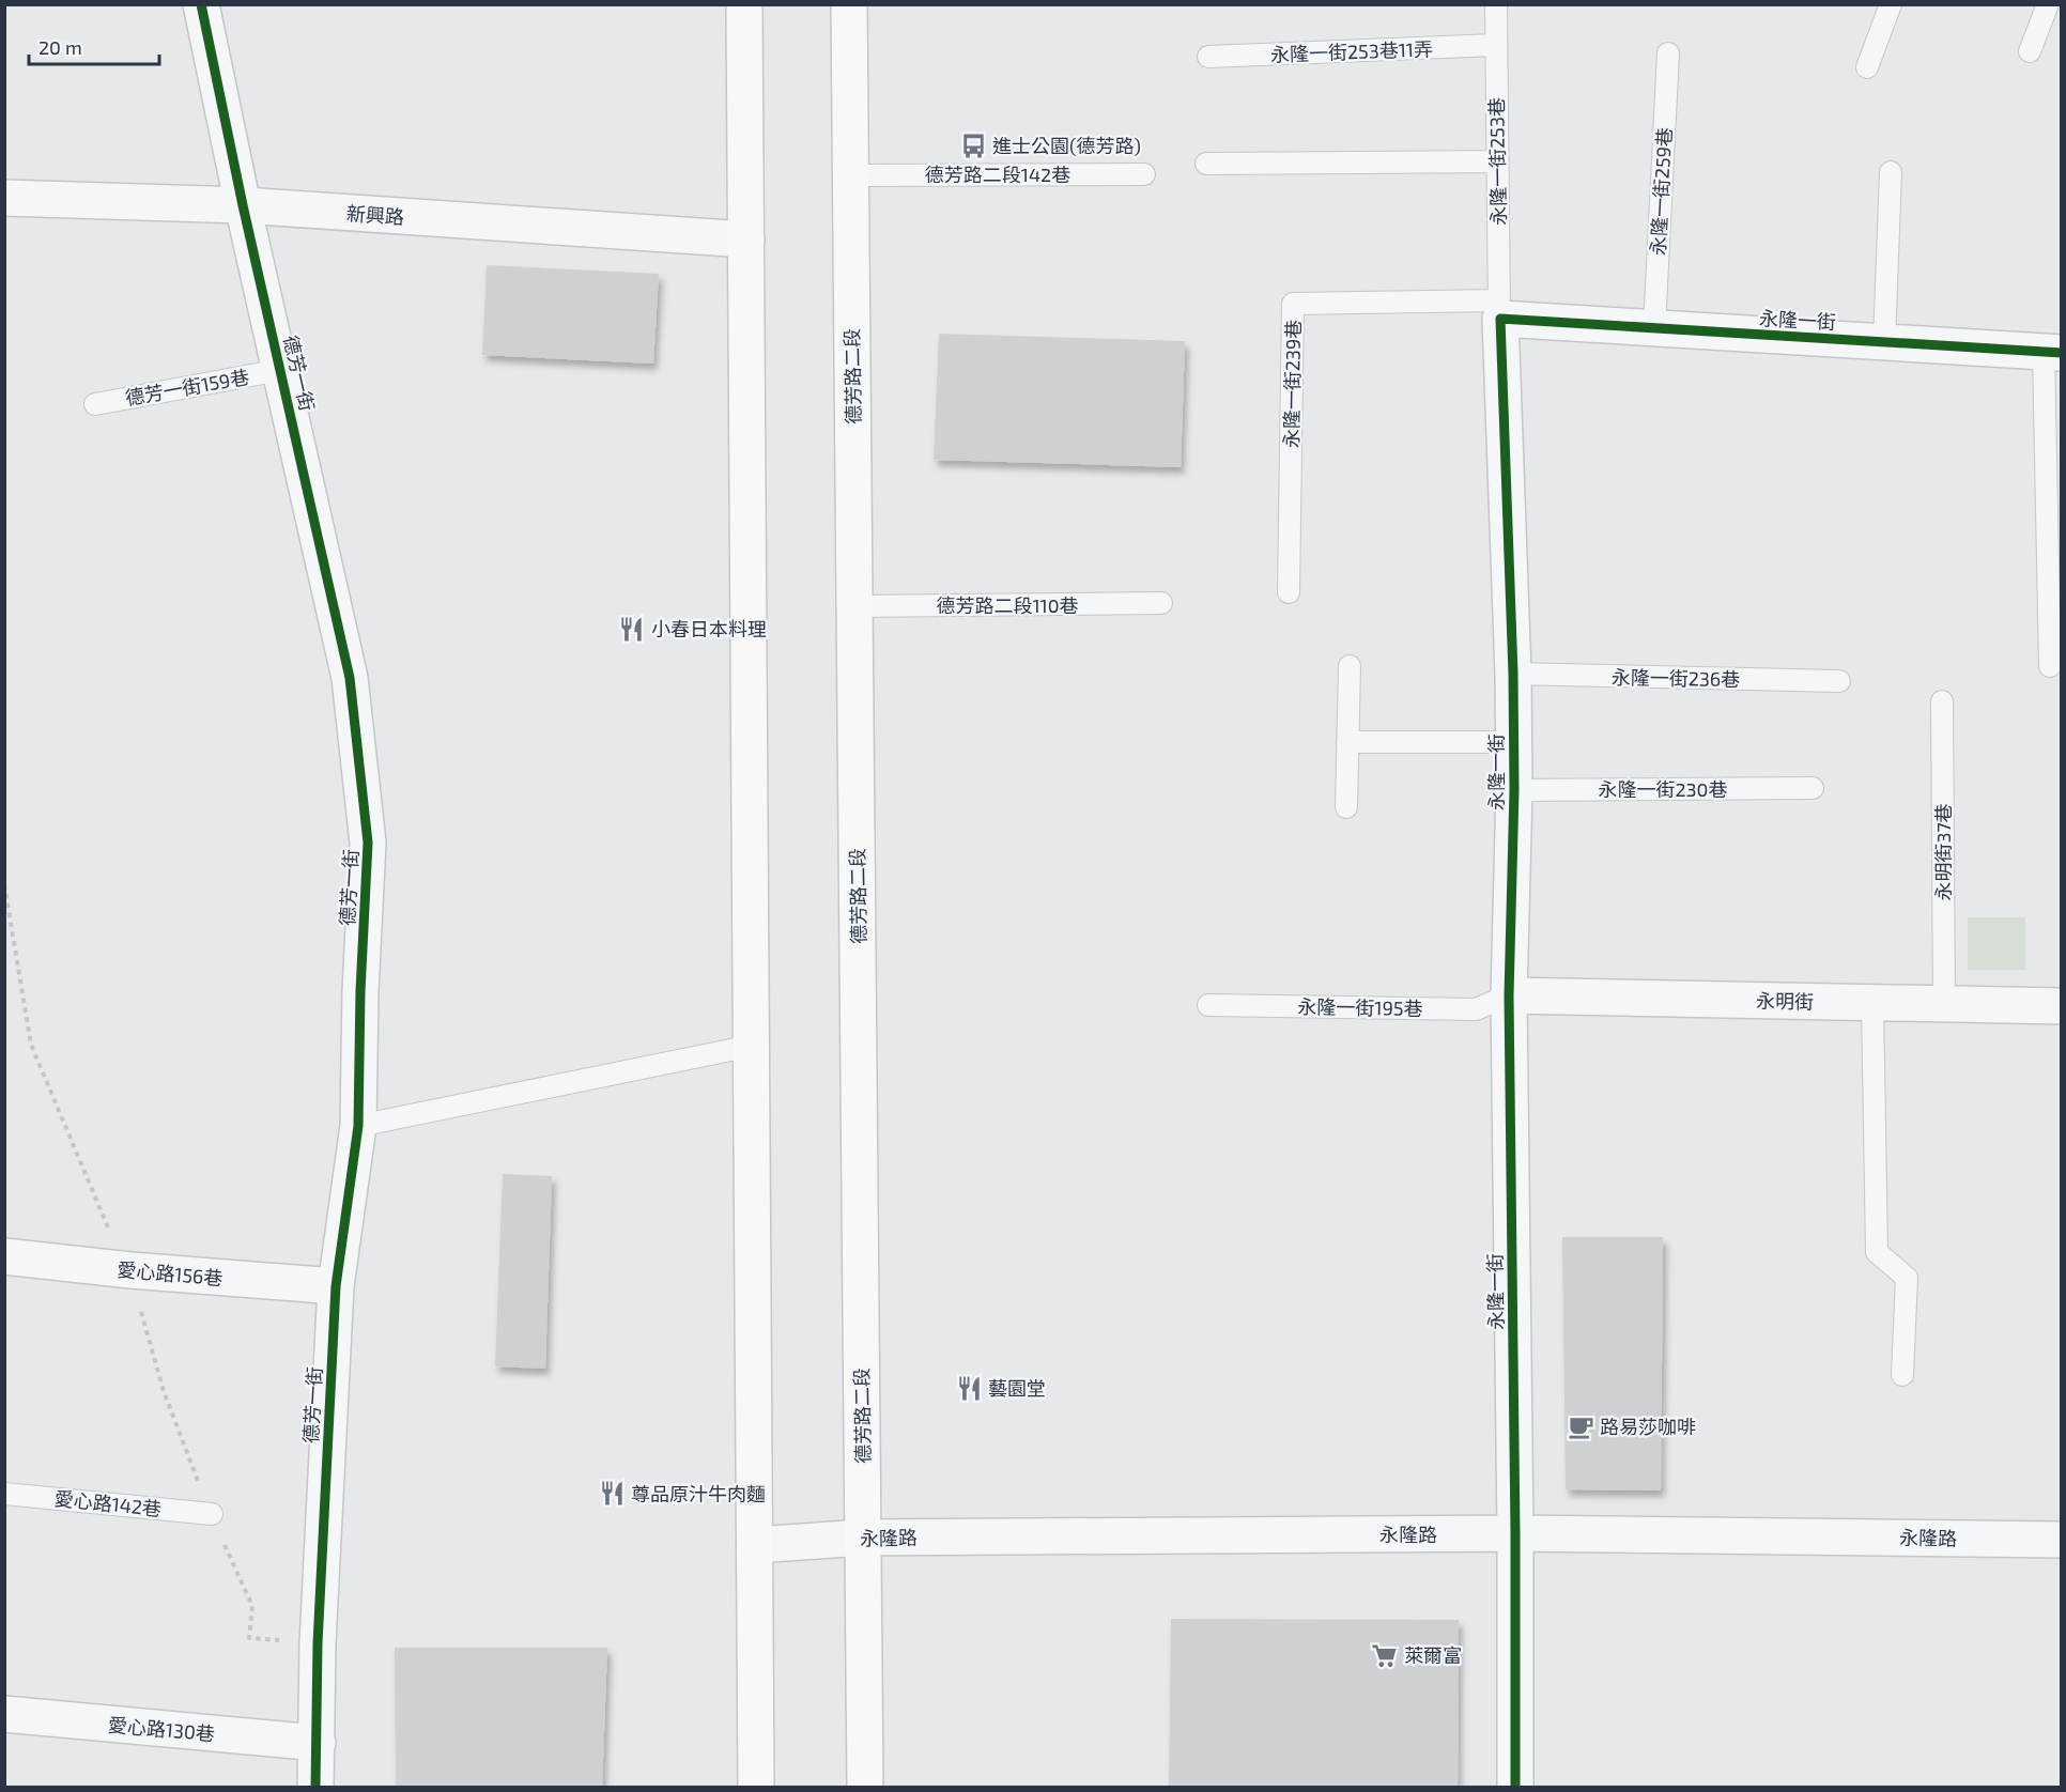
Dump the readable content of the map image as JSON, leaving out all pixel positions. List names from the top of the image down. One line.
{"streets":{"street":["新興路","永隆一街","德芳一街","德芳路二段","永明街","愛心路156巷","永隆路","愛心路130巷"],"lane":["永隆一街253巷11弄","永隆一街253巷","德芳路二段142巷","永隆一街259巷","永隆一街239巷","德芳一街159巷","德芳路二段110巷","永隆一街236巷","永隆一街230巷","永明街37巷","永隆一街195巷","愛心路142巷"]},"crossings":[["永隆一街253巷11弄","永隆一街253巷"],["永隆一街253巷","永隆一街"],["永隆一街253巷","永隆一街239巷"],["德芳路二段142巷","德芳路二段"],["永隆一街259巷","永隆一街"],["新興路","德芳一街"],["永隆一街","永隆一街239巷"],["永隆一街","永隆一街236巷"],["永隆一街","永隆一街230巷"],["永隆一街","永明街"],["永隆一街","永隆一街195巷"],["永隆一街","永隆路"],["德芳一街","德芳一街159巷"],["德芳一街","愛心路156巷"],["德芳一街","愛心路130巷"],["德芳路二段","德芳路二段110巷"],["德芳路二段","永隆路"],["永明街37巷","永明街"],["永明街","永隆一街195巷"]],"places":{"bus stop":["進士公園(德芳路)"],"restaurant":["小春日本料理","藝園堂","尊品原汁牛肉麵"],"cafe":["路易莎咖啡"],"supermarket":["萊爾富"]},"scale_bar":"20 m"}
